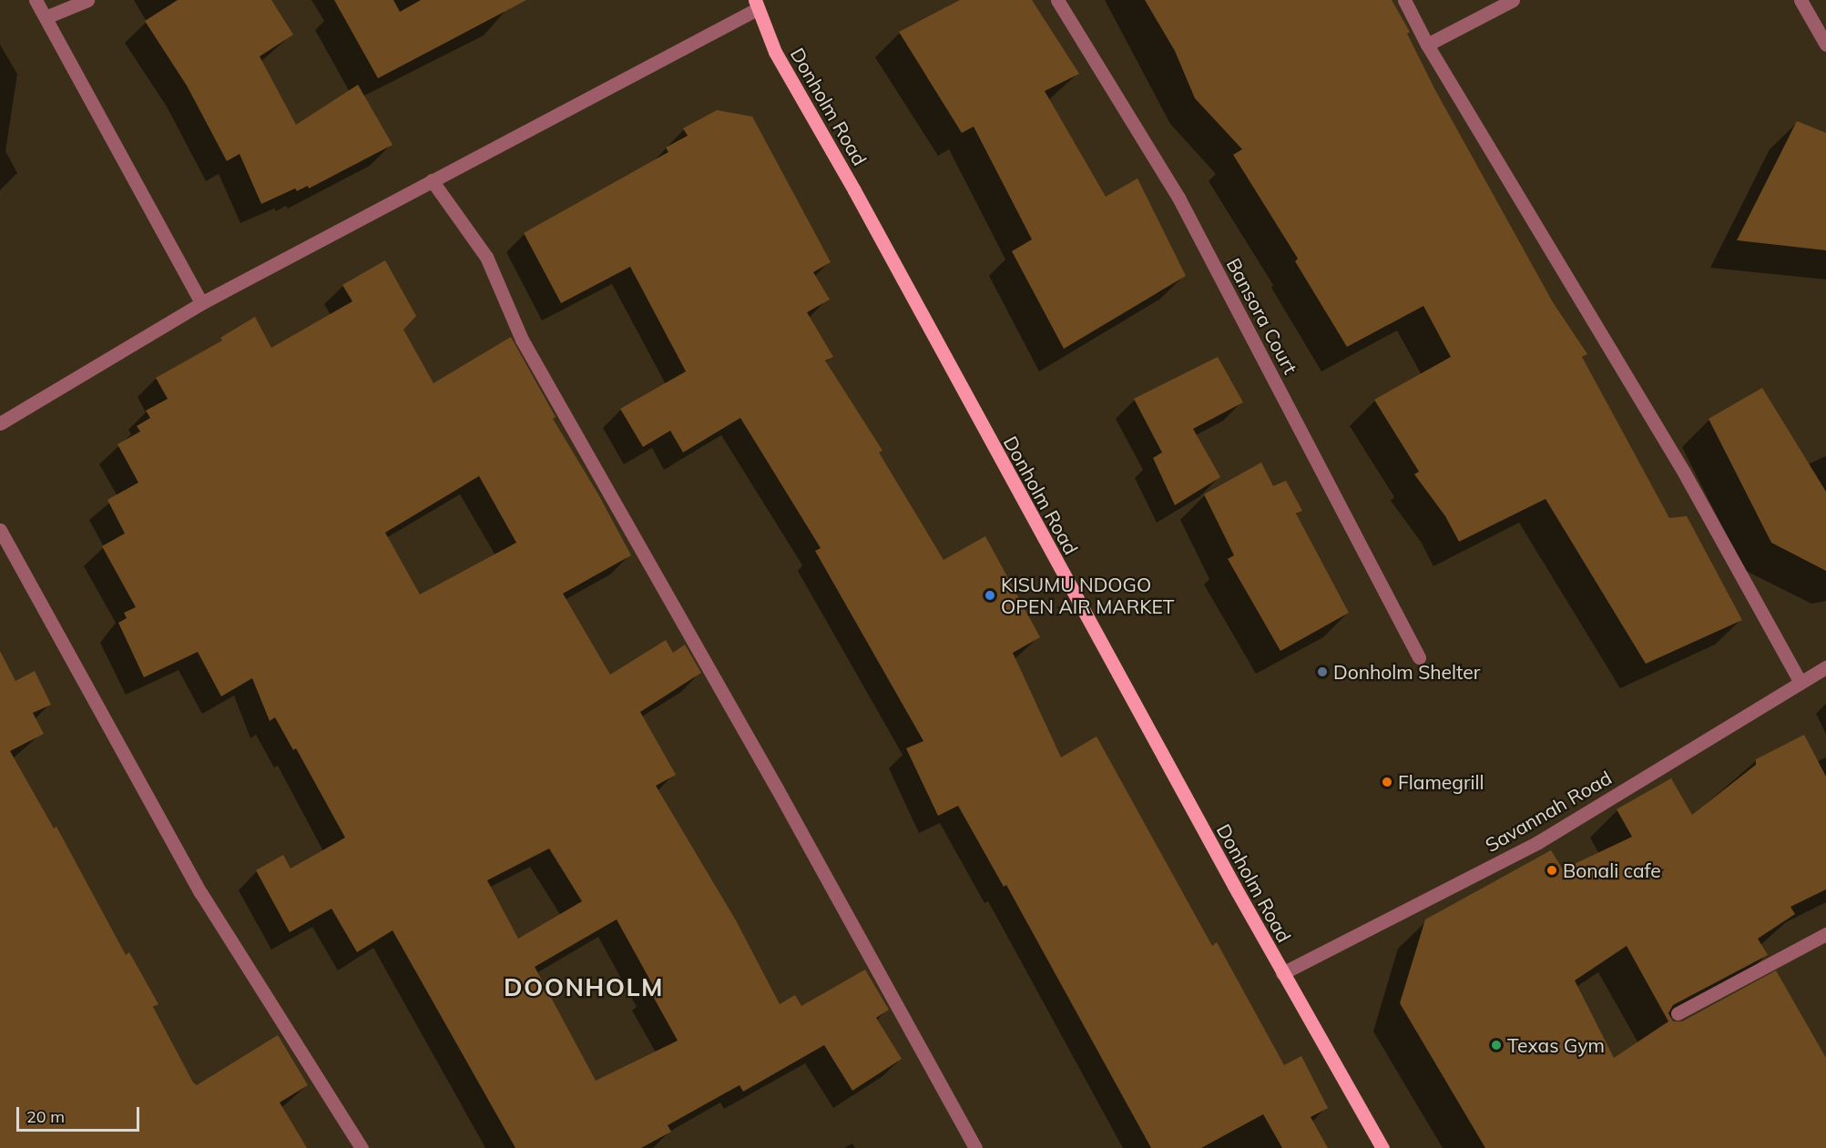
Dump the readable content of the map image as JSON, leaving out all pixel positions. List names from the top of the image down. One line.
{"streets":{"main road":["Donholm Road"],"street":["Bansora Court","Savannah Road"]},"crossings":[["Donholm Road","Savannah Road"]],"districts":["DOONHOLM"],"places":["KISUMU NDOGO OPEN AIR MARKET","Donholm Shelter","Flamegrill","Bonali cafe","Texas Gym"],"scale_bar":"20 m"}
